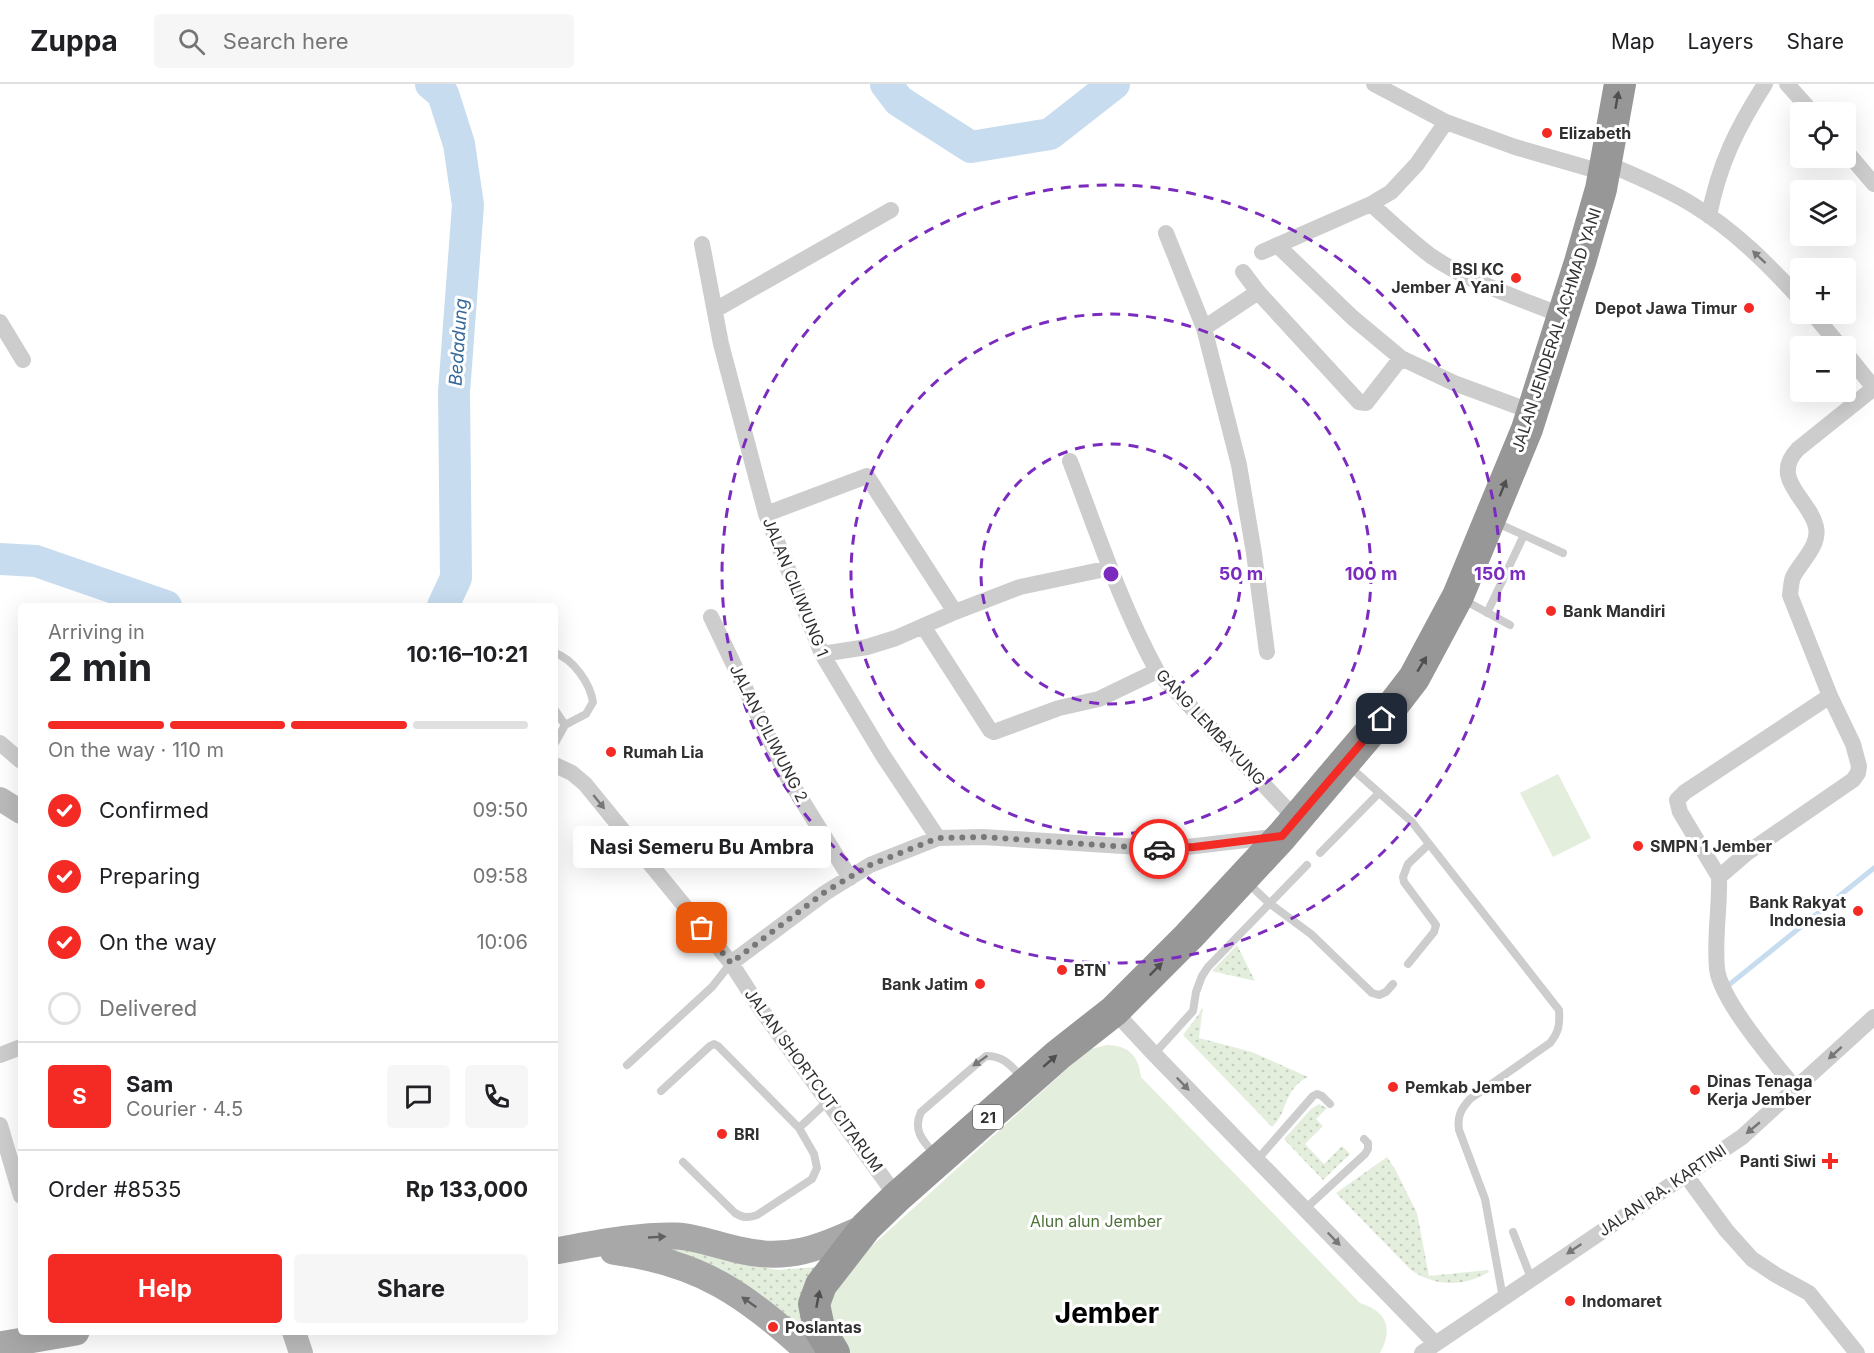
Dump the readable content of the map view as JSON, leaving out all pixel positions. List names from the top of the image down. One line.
{"streets":{"highway":["JALAN JENDERAL ACHMAD YANI","21"],"street":["JALAN CILIWUNG 1","GANG LEMBAYUNG","JALAN CILIWUNG 2","JALAN SHORTCUT CITARUM","JALAN RA. KARTINI"]},"crossings":[["JALAN JENDERAL ACHMAD YANI","GANG LEMBAYUNG"],["JALAN JENDERAL ACHMAD YANI","JALAN SHORTCUT CITARUM"],["JALAN JENDERAL ACHMAD YANI","21"]],"one_way":["JALAN JENDERAL ACHMAD YANI","JALAN SHORTCUT CITARUM","JALAN RA. KARTINI"],"districts":["Jember"],"water":["Bedadung"],"parks":["Alun alun Jember"],"places":{"other":["Elizabeth","BSI KC Jember A Yani","Depot Jawa Timur","Bank Mandiri","Rumah Lia","SMPN 1 Jember","Bank Rakyat Indonesia","Nasi Semeru Bu Ambra","BTN","Bank Jatim","Pemkab Jember","Dinas Tenaga Kerja Jember","BRI","Indomaret","Poslantas"],"health":["Panti Siwi"]},"page":{"header":"Zuppa","search":"Search here","nav":["Map","Layers","Share"],"map_buttons":["+","−"],"heading":["2 min","Arriving in","10:16–10:21"],"panel":["Sam","Courier · 4.5","Order #8535","Rp 133,000"],"bar":"On the way · 110 m","list":[["Confirmed","09:50"],["Preparing","09:58"],["On the way","10:06"],"Delivered"],"bubble":"Nasi Semeru Bu Ambra","round":"S","buttons":["Help","Share"]},"rings":["50 m","100 m","150 m"]}
